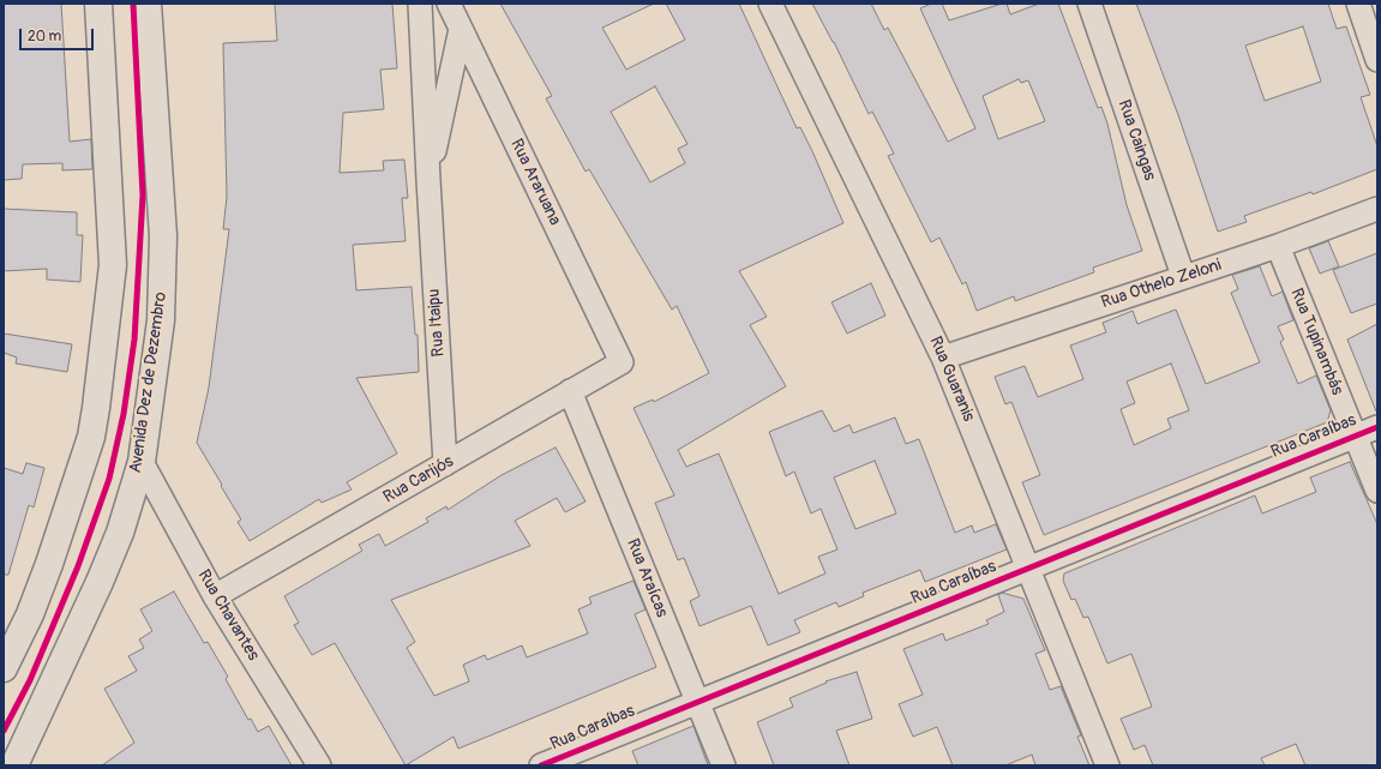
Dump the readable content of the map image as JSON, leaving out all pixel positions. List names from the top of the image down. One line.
{"streets":{"highway":["Avenida Dez de Dezembro"],"street":["Rua Caingas","Rua Araruana","Rua Othelo Zeloni","Rua Itaipu","Rua Tupinambás","Rua Guaranis","Rua Caraíbas","Rua Carijós","Rua Araícas","Rua Chavantes"]},"crossings":[["Rua Caingas","Rua Othelo Zeloni"],["Rua Araruana","Rua Itaipu"],["Rua Araruana","Rua Carijós"],["Rua Othelo Zeloni","Rua Tupinambás"],["Rua Othelo Zeloni","Rua Guaranis"],["Rua Itaipu","Rua Carijós"],["Rua Tupinambás","Rua Caraíbas"],["Rua Guaranis","Rua Caraíbas"],["Avenida Dez de Dezembro","Rua Chavantes"],["Rua Caraíbas","Rua Araícas"],["Rua Carijós","Rua Araícas"],["Rua Carijós","Rua Chavantes"]],"scale_bar":"20 m"}
